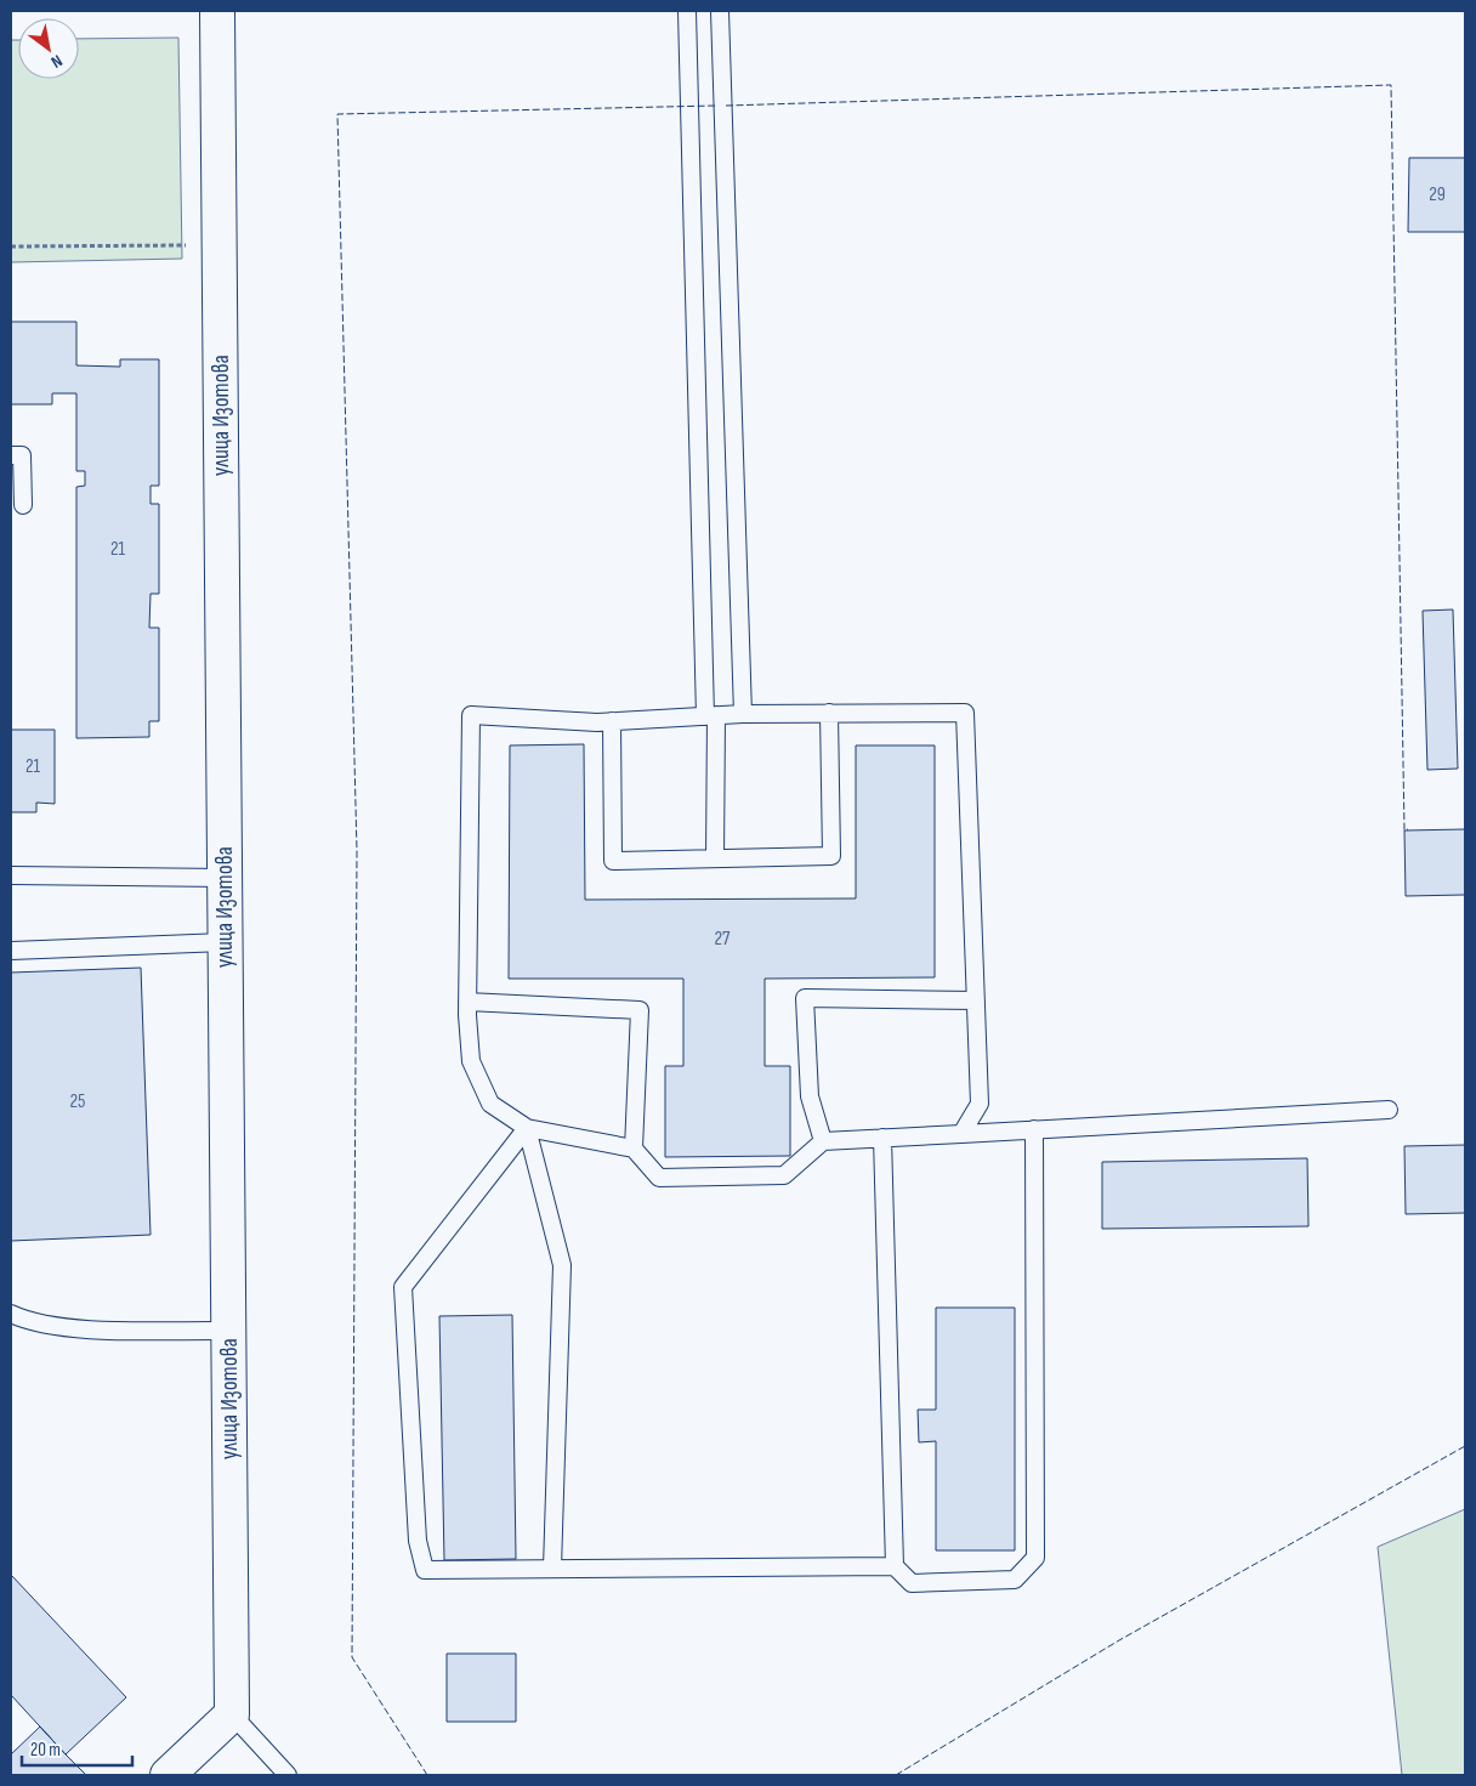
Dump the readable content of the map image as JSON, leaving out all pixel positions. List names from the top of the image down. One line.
{"streets":{"street":["улица Изотова"]},"house_numbers":["29","21","21","27","25"],"scale_bar":"20 m","north":"bottom right"}
